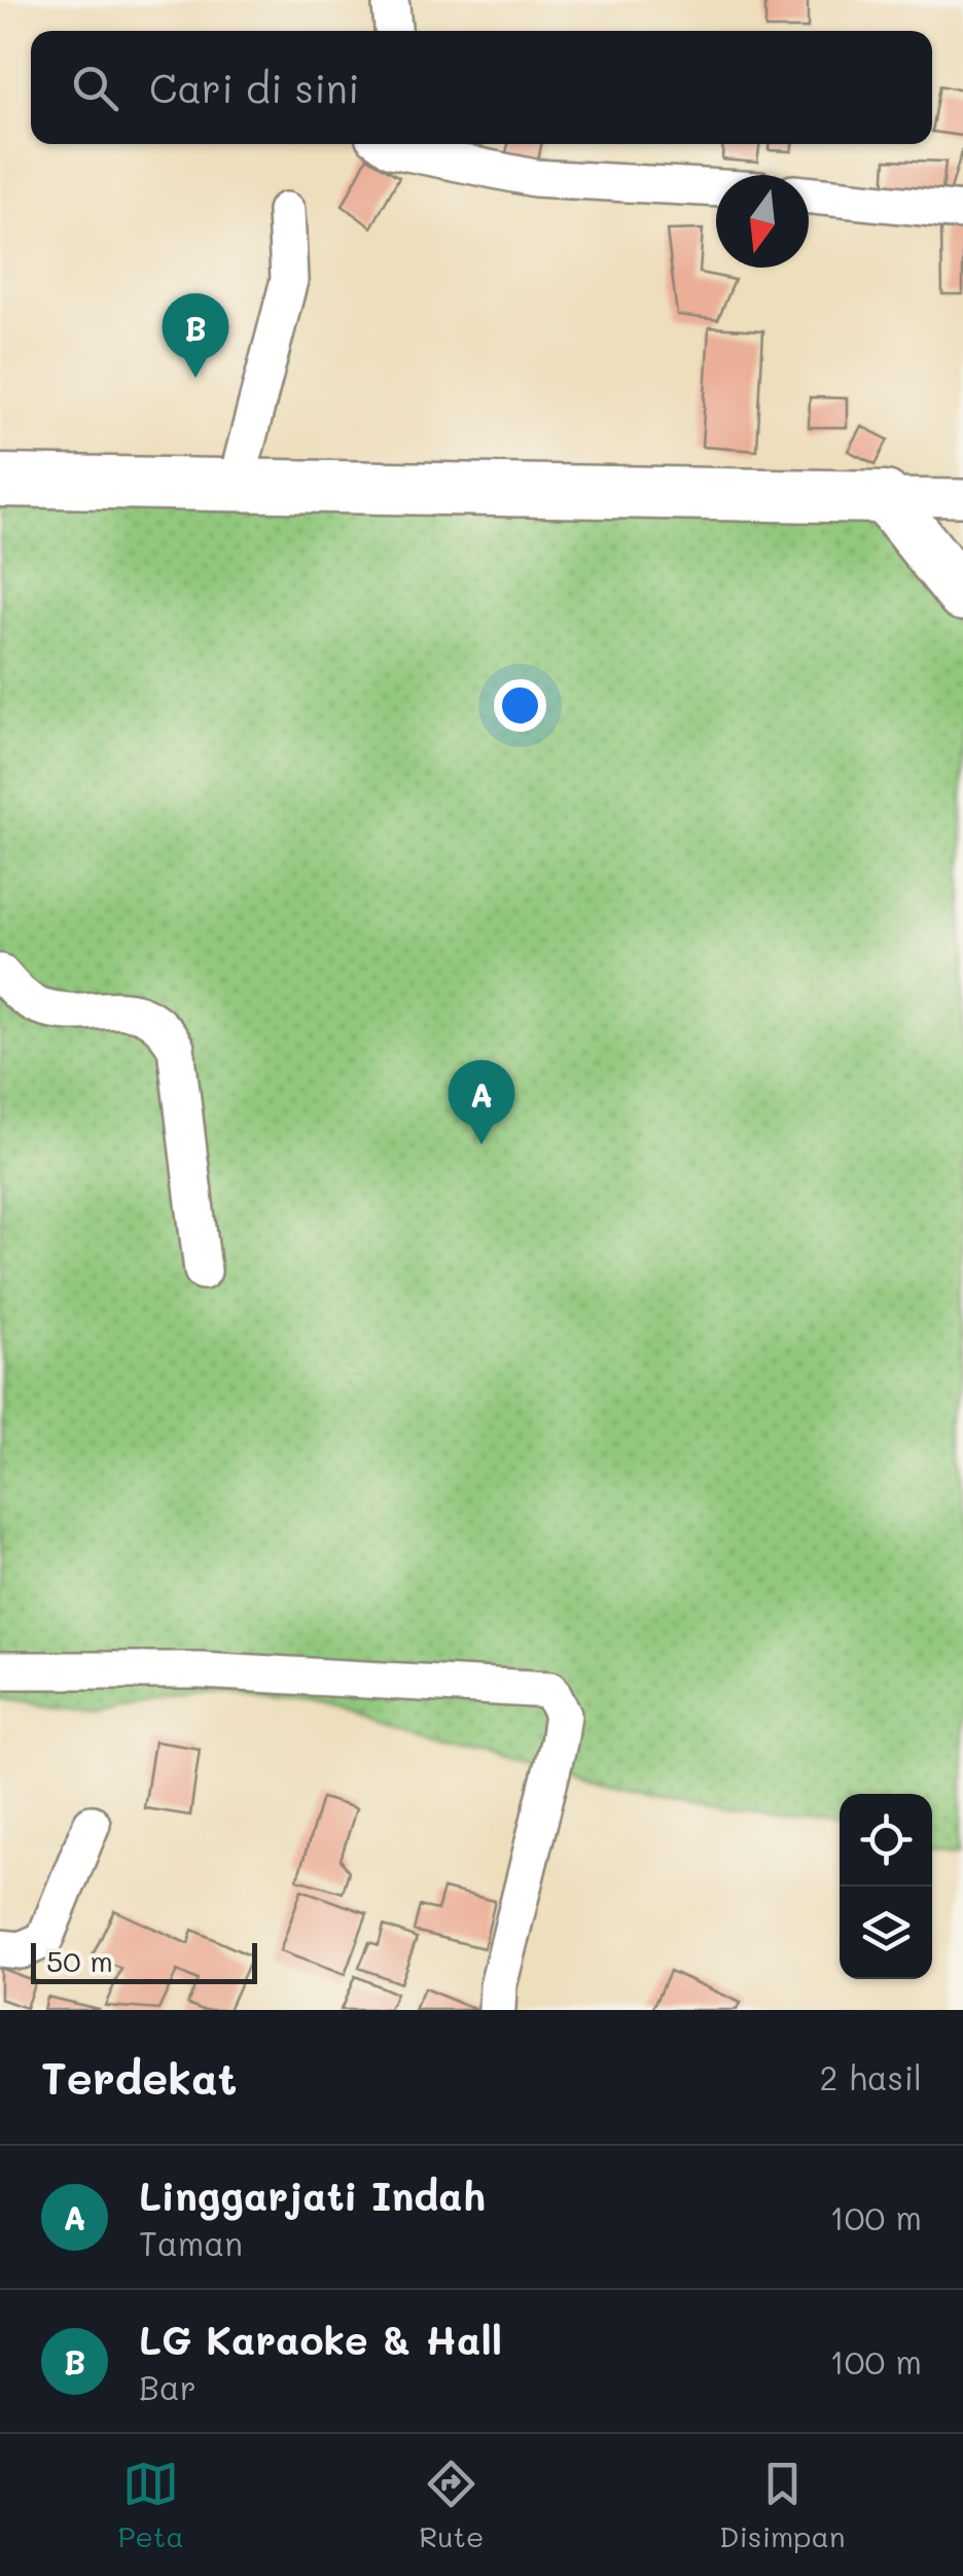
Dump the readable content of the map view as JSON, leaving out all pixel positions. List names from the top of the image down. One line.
{"scale_bar":"50 m","north":"bottom","page":{"search":"Cari di sini","pins":["B","A"],"scale":"50 m","heading":["Terdekat","2 hasil"],"list":[{"mark":"A","name":"Linggarjati Indah","note":"Taman","value":"100 m"},{"mark":"B","name":"LG Karaoke & Hall","note":"Bar","value":"100 m"}],"nav":["Peta","Rute","Disimpan"]}}
